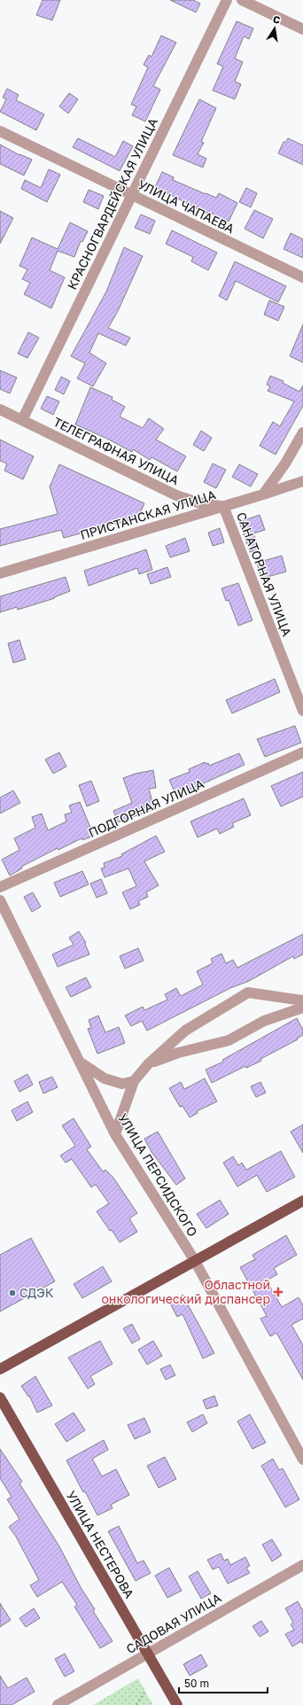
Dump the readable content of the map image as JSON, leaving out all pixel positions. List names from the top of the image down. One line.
{"streets":{"main road":["УЛИЦА НЕСТЕРОВА"],"street":["КРАСНОГВАРДЕЙСКАЯ УЛИЦА","УЛИЦА ЧАПАЕВА","ТЕЛЕГРАФНАЯ УЛИЦА","ПРИСТАНСКАЯ УЛИЦА","САНАТОРНАЯ УЛИЦА","ПОДГОРНАЯ УЛИЦА","УЛИЦА ПЕРСИДСКОГО","САДОВАЯ УЛИЦА"]},"crossings":[["КРАСНОГВАРДЕЙСКАЯ УЛИЦА","УЛИЦА ЧАПАЕВА"],["КРАСНОГВАРДЕЙСКАЯ УЛИЦА","ТЕЛЕГРАФНАЯ УЛИЦА"],["ТЕЛЕГРАФНАЯ УЛИЦА","ПРИСТАНСКАЯ УЛИЦА"],["ТЕЛЕГРАФНАЯ УЛИЦА","САНАТОРНАЯ УЛИЦА"],["ПРИСТАНСКАЯ УЛИЦА","САНАТОРНАЯ УЛИЦА"],["УЛИЦА НЕСТЕРОВА","САДОВАЯ УЛИЦА"]],"places":{"health":["Областной онкологический диспансер"],"other":["СДЭК"]},"scale_bar":"50 m","north":"top"}
